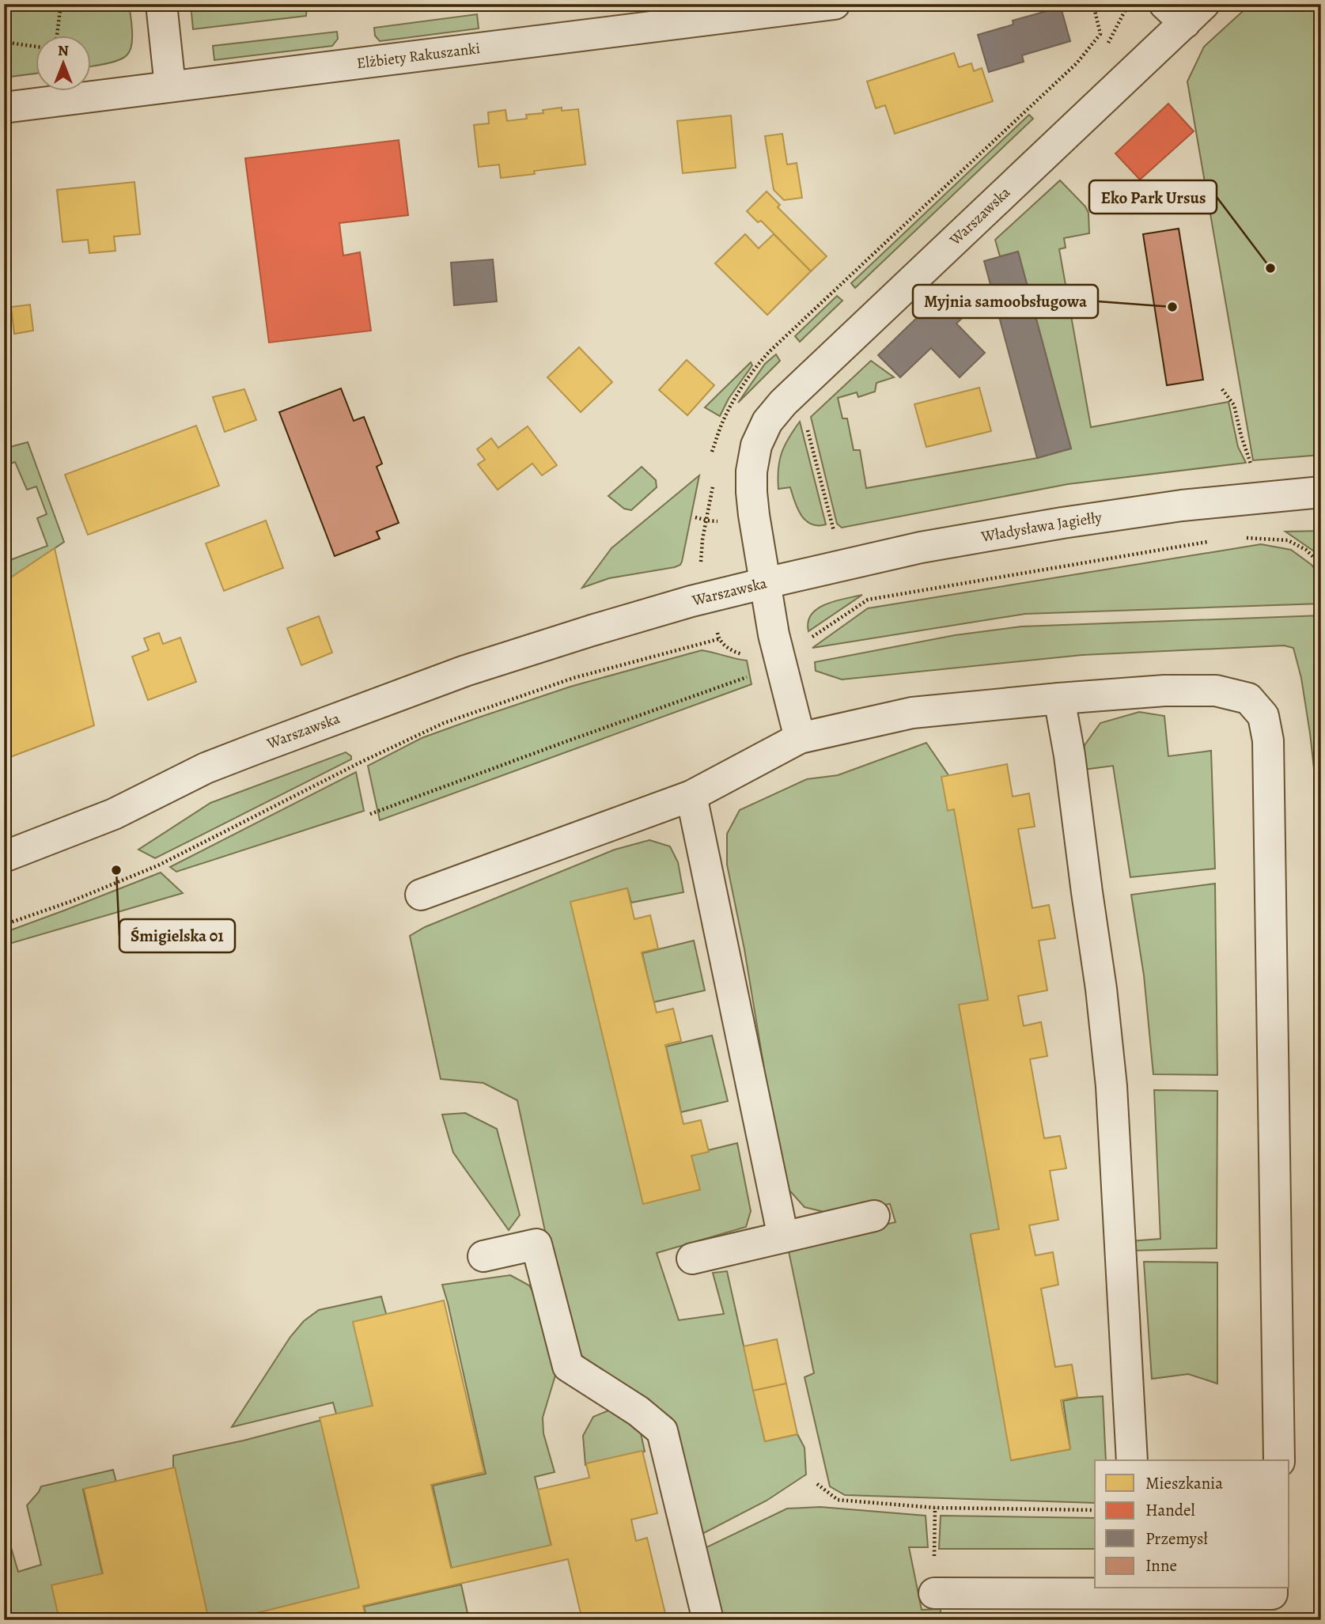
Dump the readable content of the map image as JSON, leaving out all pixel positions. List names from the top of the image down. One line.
{"streets":{"street":["Elżbiety Rakuszanki","Warszawska","Władysława Jagiełły"]},"crossings":[["Warszawska","Władysława Jagiełły"]],"places":["Eko Park Ursus","Myjnia samoobsługowa","Śmigielska 01"],"legend":["Mieszkania","Handel","Przemysł","Inne"],"north":"top"}
